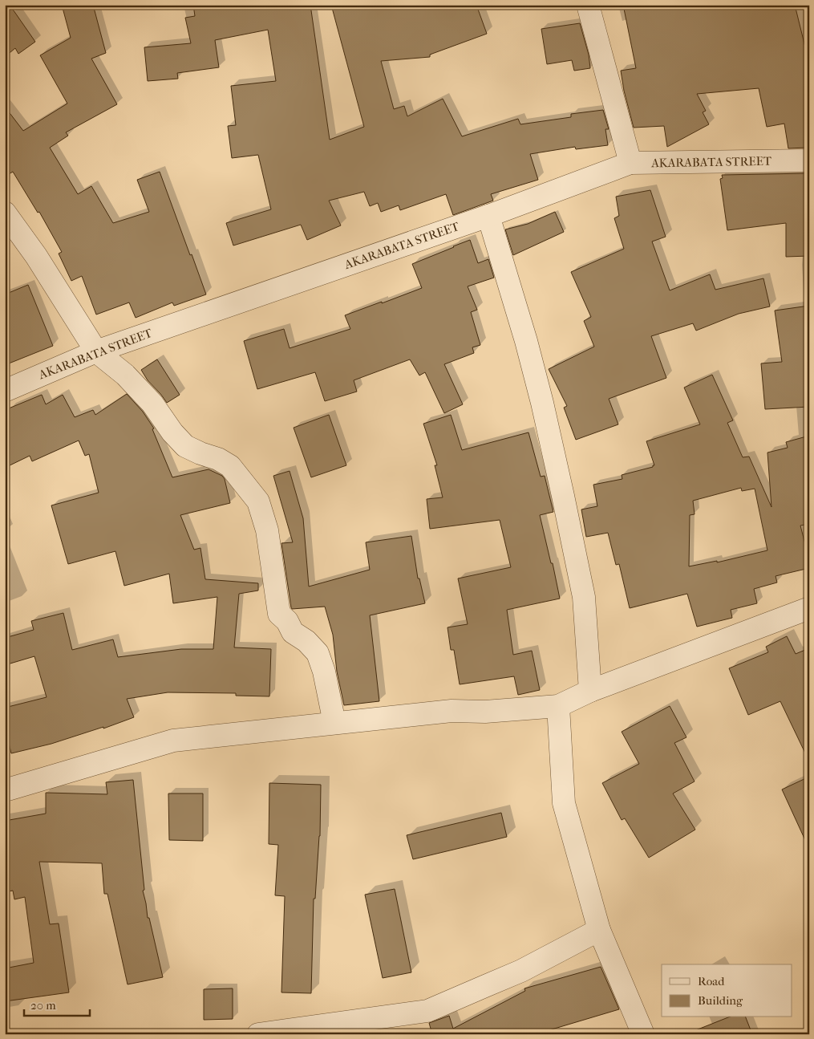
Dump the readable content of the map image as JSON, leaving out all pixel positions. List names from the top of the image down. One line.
{"streets":{"street":["AKARABATA STREET"]},"legend":["Road","Building"],"scale_bar":"20 m"}
